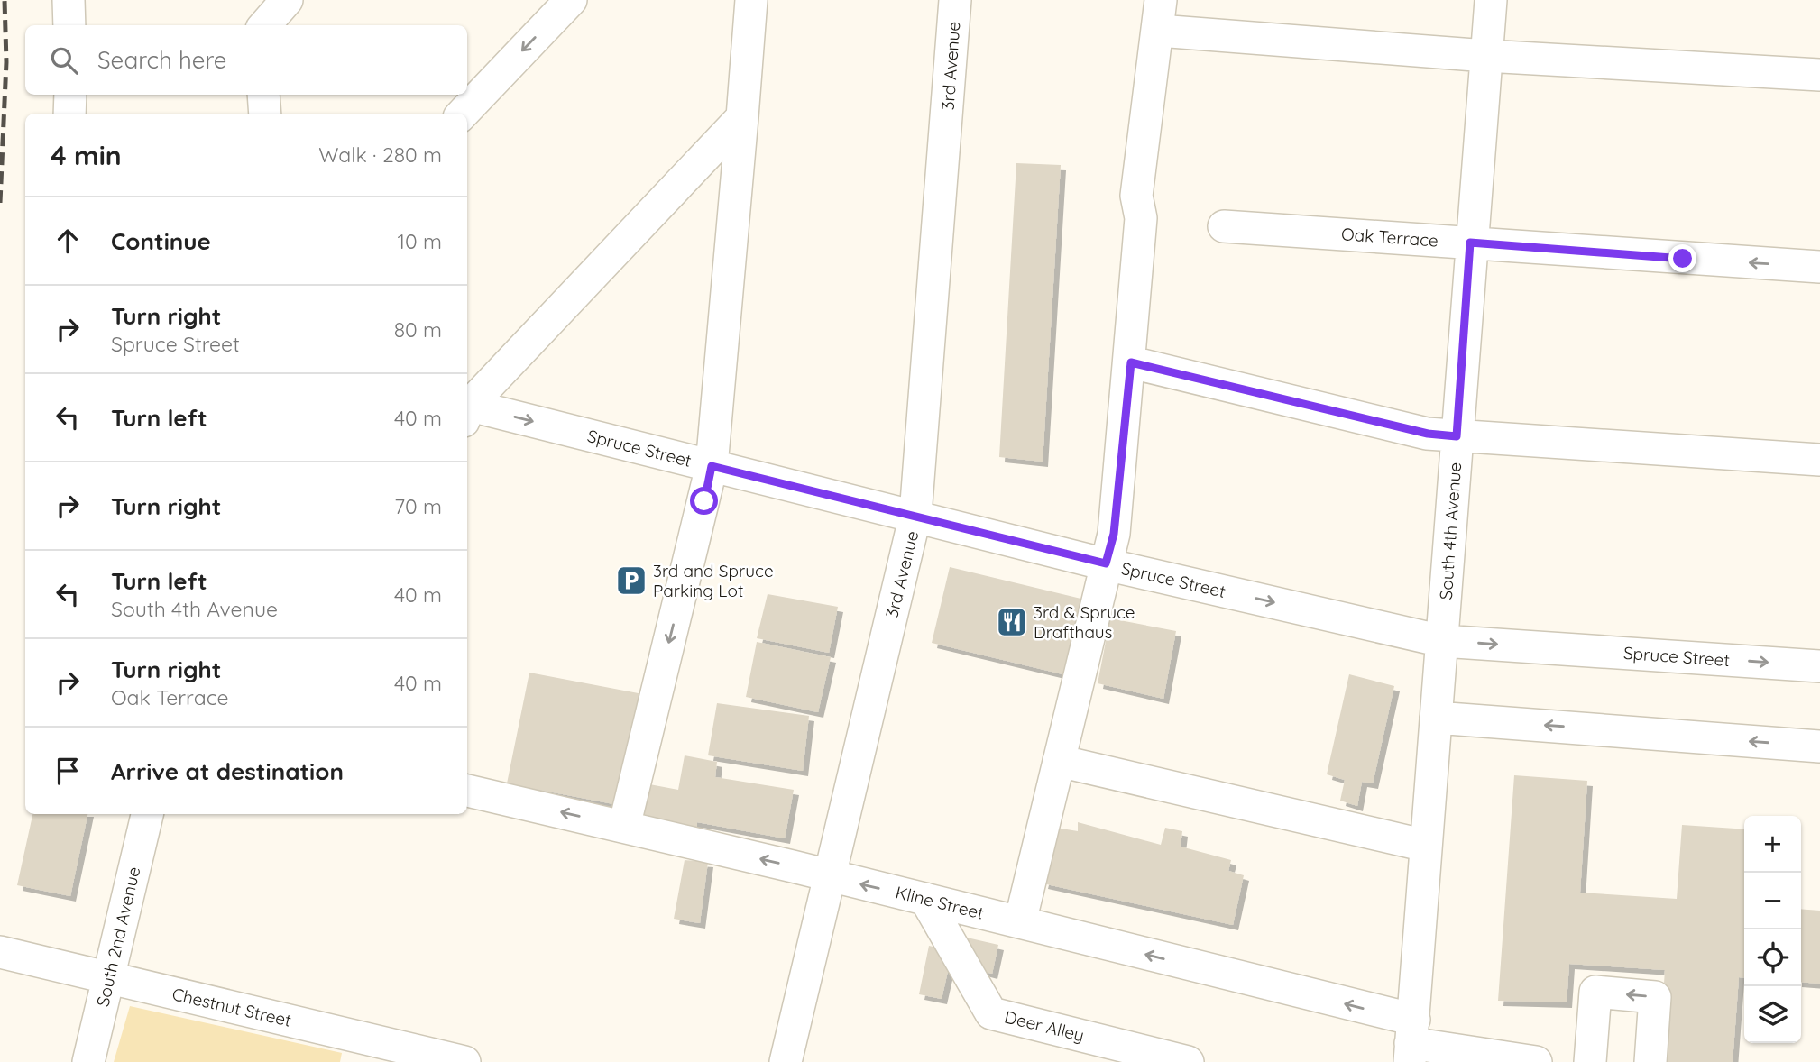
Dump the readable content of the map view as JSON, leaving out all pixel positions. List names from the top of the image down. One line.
{"streets":{"street":["3rd Avenue","Oak Terrace","Spruce Street","South 4th Avenue","Kline Street","South 2nd Avenue","Chestnut Street","Deer Alley"]},"crossings":[["3rd Avenue","Spruce Street"],["3rd Avenue","Kline Street"],["Oak Terrace","South 4th Avenue"],["Spruce Street","South 4th Avenue"],["South 4th Avenue","Kline Street"],["Kline Street","Deer Alley"],["South 2nd Avenue","Chestnut Street"]],"places":{"parking":["3rd and Spruce Parking Lot"],"restaurant":["3rd & Spruce Drafthaus"]},"page":{"search":"Search here","heading":["4 min","Walk · 280 m"],"list":[["Continue","10 m"],["Turn right","Spruce Street","80 m"],["Turn left","40 m"],["Turn right","70 m"],["Turn left","South 4th Avenue","40 m"],["Turn right","Oak Terrace","40 m"],"Arrive at destination"],"map_buttons":["+","−"]}}
